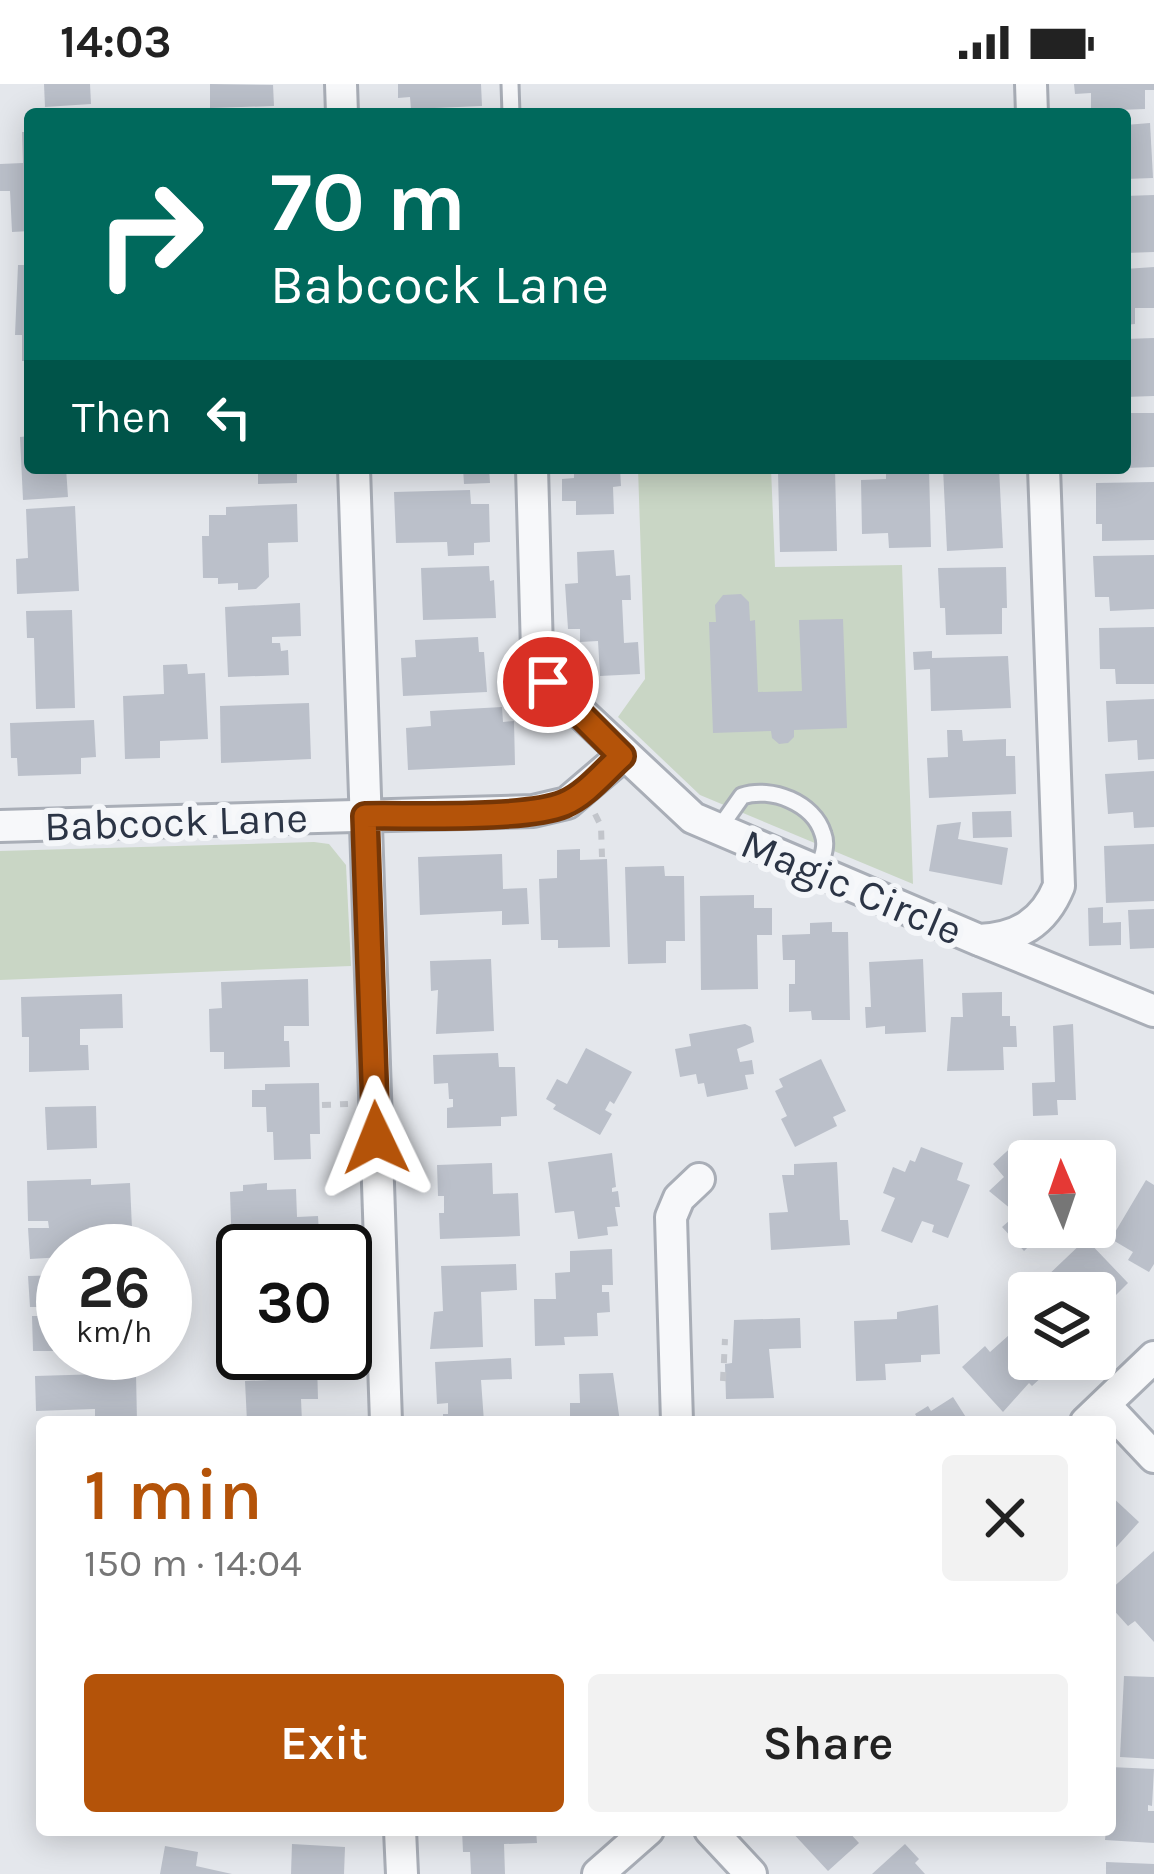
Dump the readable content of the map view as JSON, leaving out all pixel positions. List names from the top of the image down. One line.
{"streets":{"street":["Babcock Lane","Magic Circle"]},"crossings":[["Babcock Lane","Magic Circle"]],"north":"top","page":{"status":"14:03","turn":["70 m","Babcock Lane"],"then":"Then","speed":"26 km/h","limit":"30","heading":["1 min","150 m · 14:04"],"buttons":["Exit","Share"]}}
